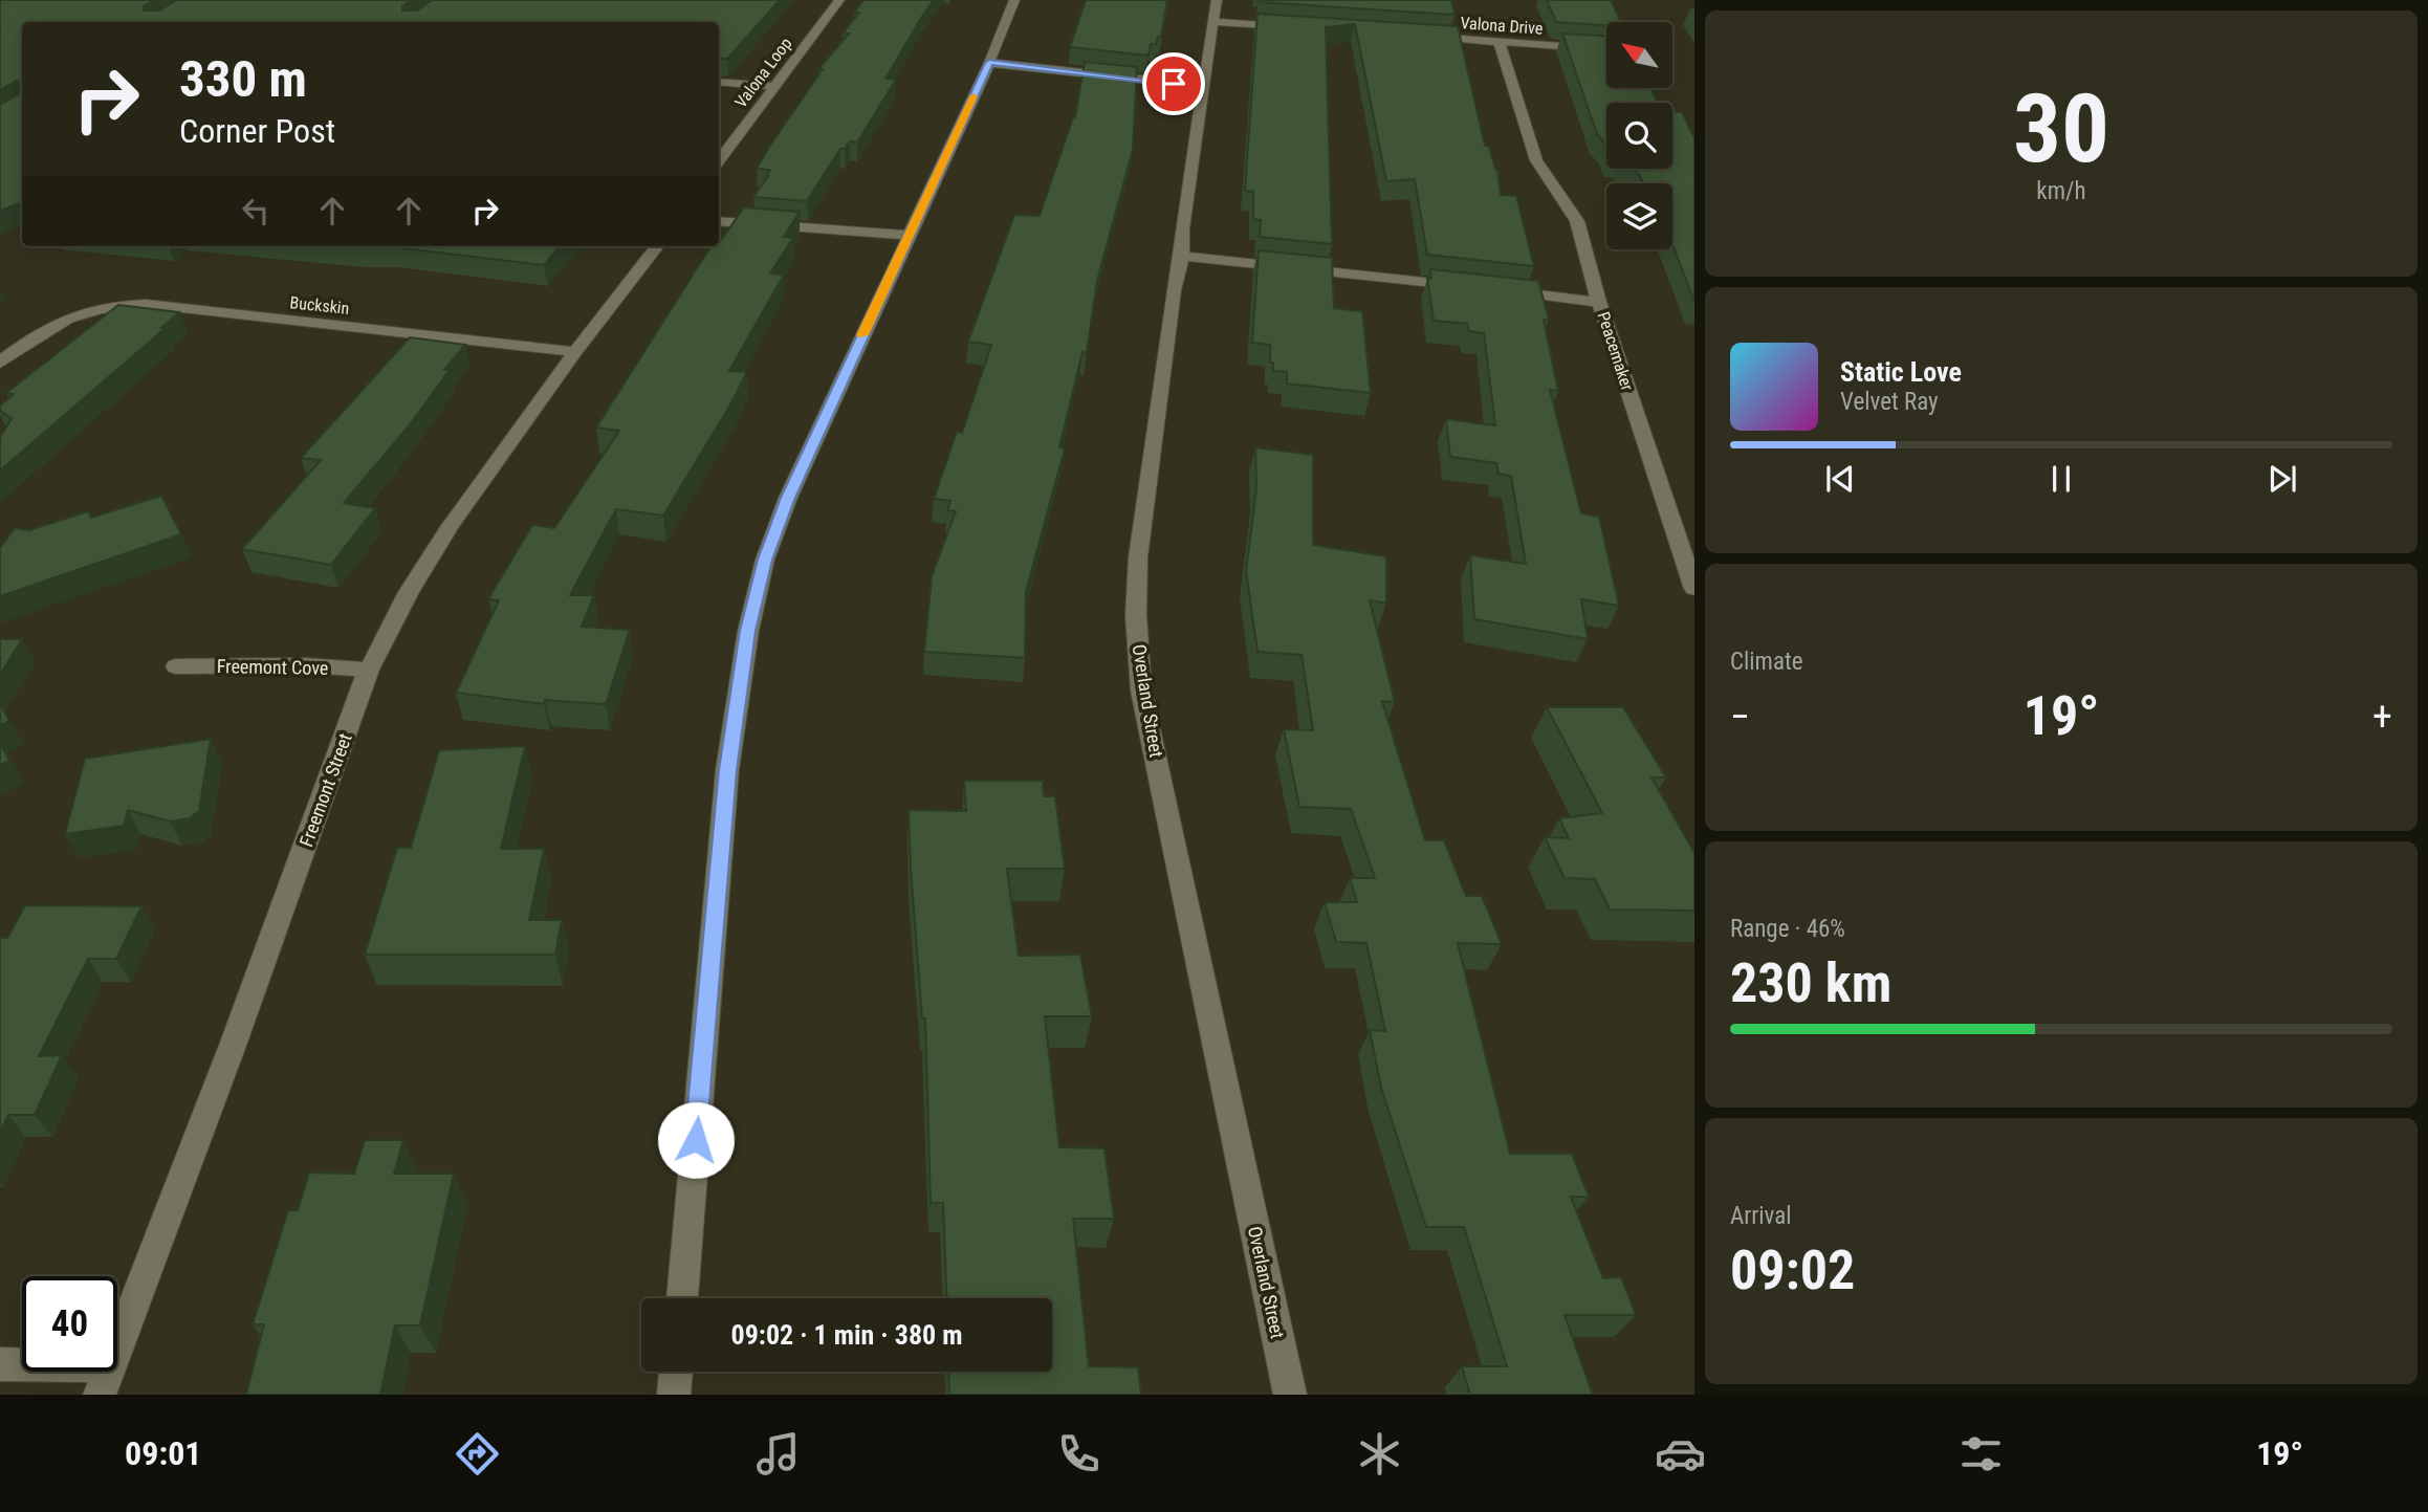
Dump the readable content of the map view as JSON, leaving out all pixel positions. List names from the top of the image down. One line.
{"streets":{"street":["Valona Drive","Valona Loop","Buckskin","Peacemaker","Freemont Cove","Overland Street","Freemont Street"]},"crossings":[["Buckskin","Freemont Street"],["Freemont Cove","Freemont Street"]],"north":"top left","page":{"tile":[["30","km/h"],"Climate",["Range · 46%","230 km"],["Arrival","09:02"]],"turn":["330 m","Corner Post"],"song":["Static Love","Velvet Ray"],"heat":["−","19°","+"],"limit":"40","trip":"09:02 · 1 min · 380 m","tabs":["09:01","19°"]}}
